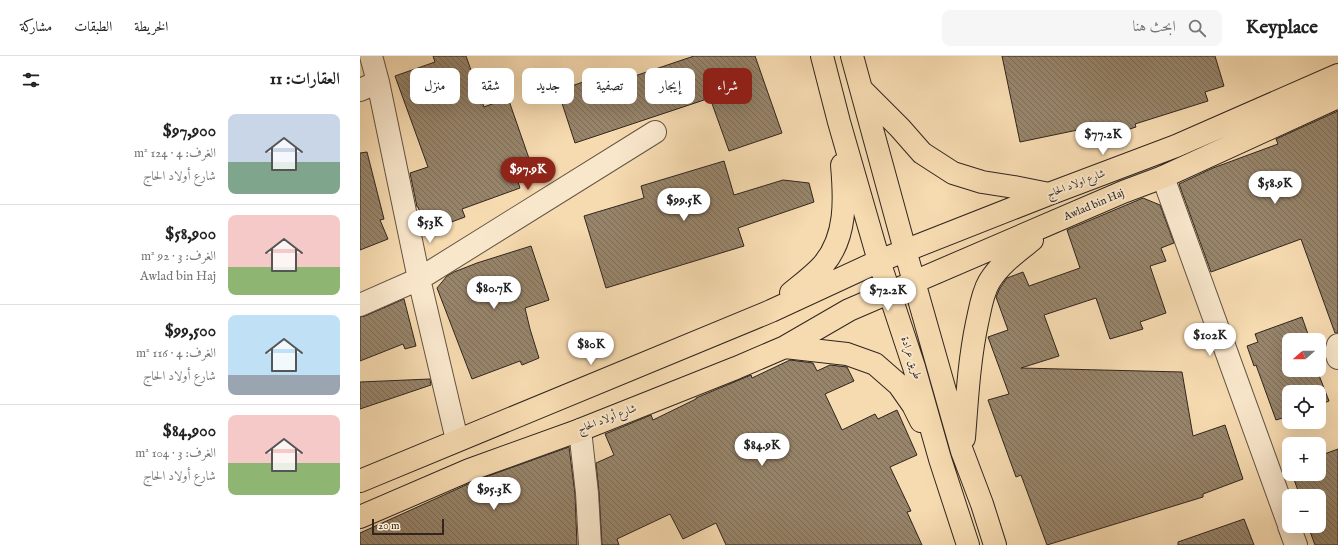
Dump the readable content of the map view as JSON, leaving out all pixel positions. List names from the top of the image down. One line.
{"streets":{"main road":["شارع اولاد الحاج","Awlad bin Haj","طريق عرادة","شارع أولاد الحاج"]},"crossings":[["شارع اولاد الحاج","طريق عرادة"],["Awlad bin Haj","طريق عرادة"],["Awlad bin Haj","شارع أولاد الحاج"]],"scale_bar":"20 m","north":"left","page":{"header":"Keyplace","search":"ابحث هنا","nav":["الخريطة","الطبقات","مشاركة"],"heading":"العقارات: 11","chip":["شراء","إيجار","تصفية","جديد","شقة","منزل"],"list":[{"name":"$97,900","note":"الغرف: 4 · 124 m² · شارع أولاد الحاج"},{"name":"$58,900","note":"الغرف: 3 · 92 m² · Awlad bin Haj"},{"name":"$99,500","note":"الغرف: 4 · 116 m² · شارع أولاد الحاج"},{"name":"$84,900","note":"الغرف: 3 · 104 m² · شارع أولاد الحاج"}],"price":["$77.2K","$97.9K","$58.9K","$99.5K","$53K","$80.7K","$72.2K","$102K","$80K","$84.9K","$95.3K"],"map_buttons":["+","−"],"scale":"20 m"}}
